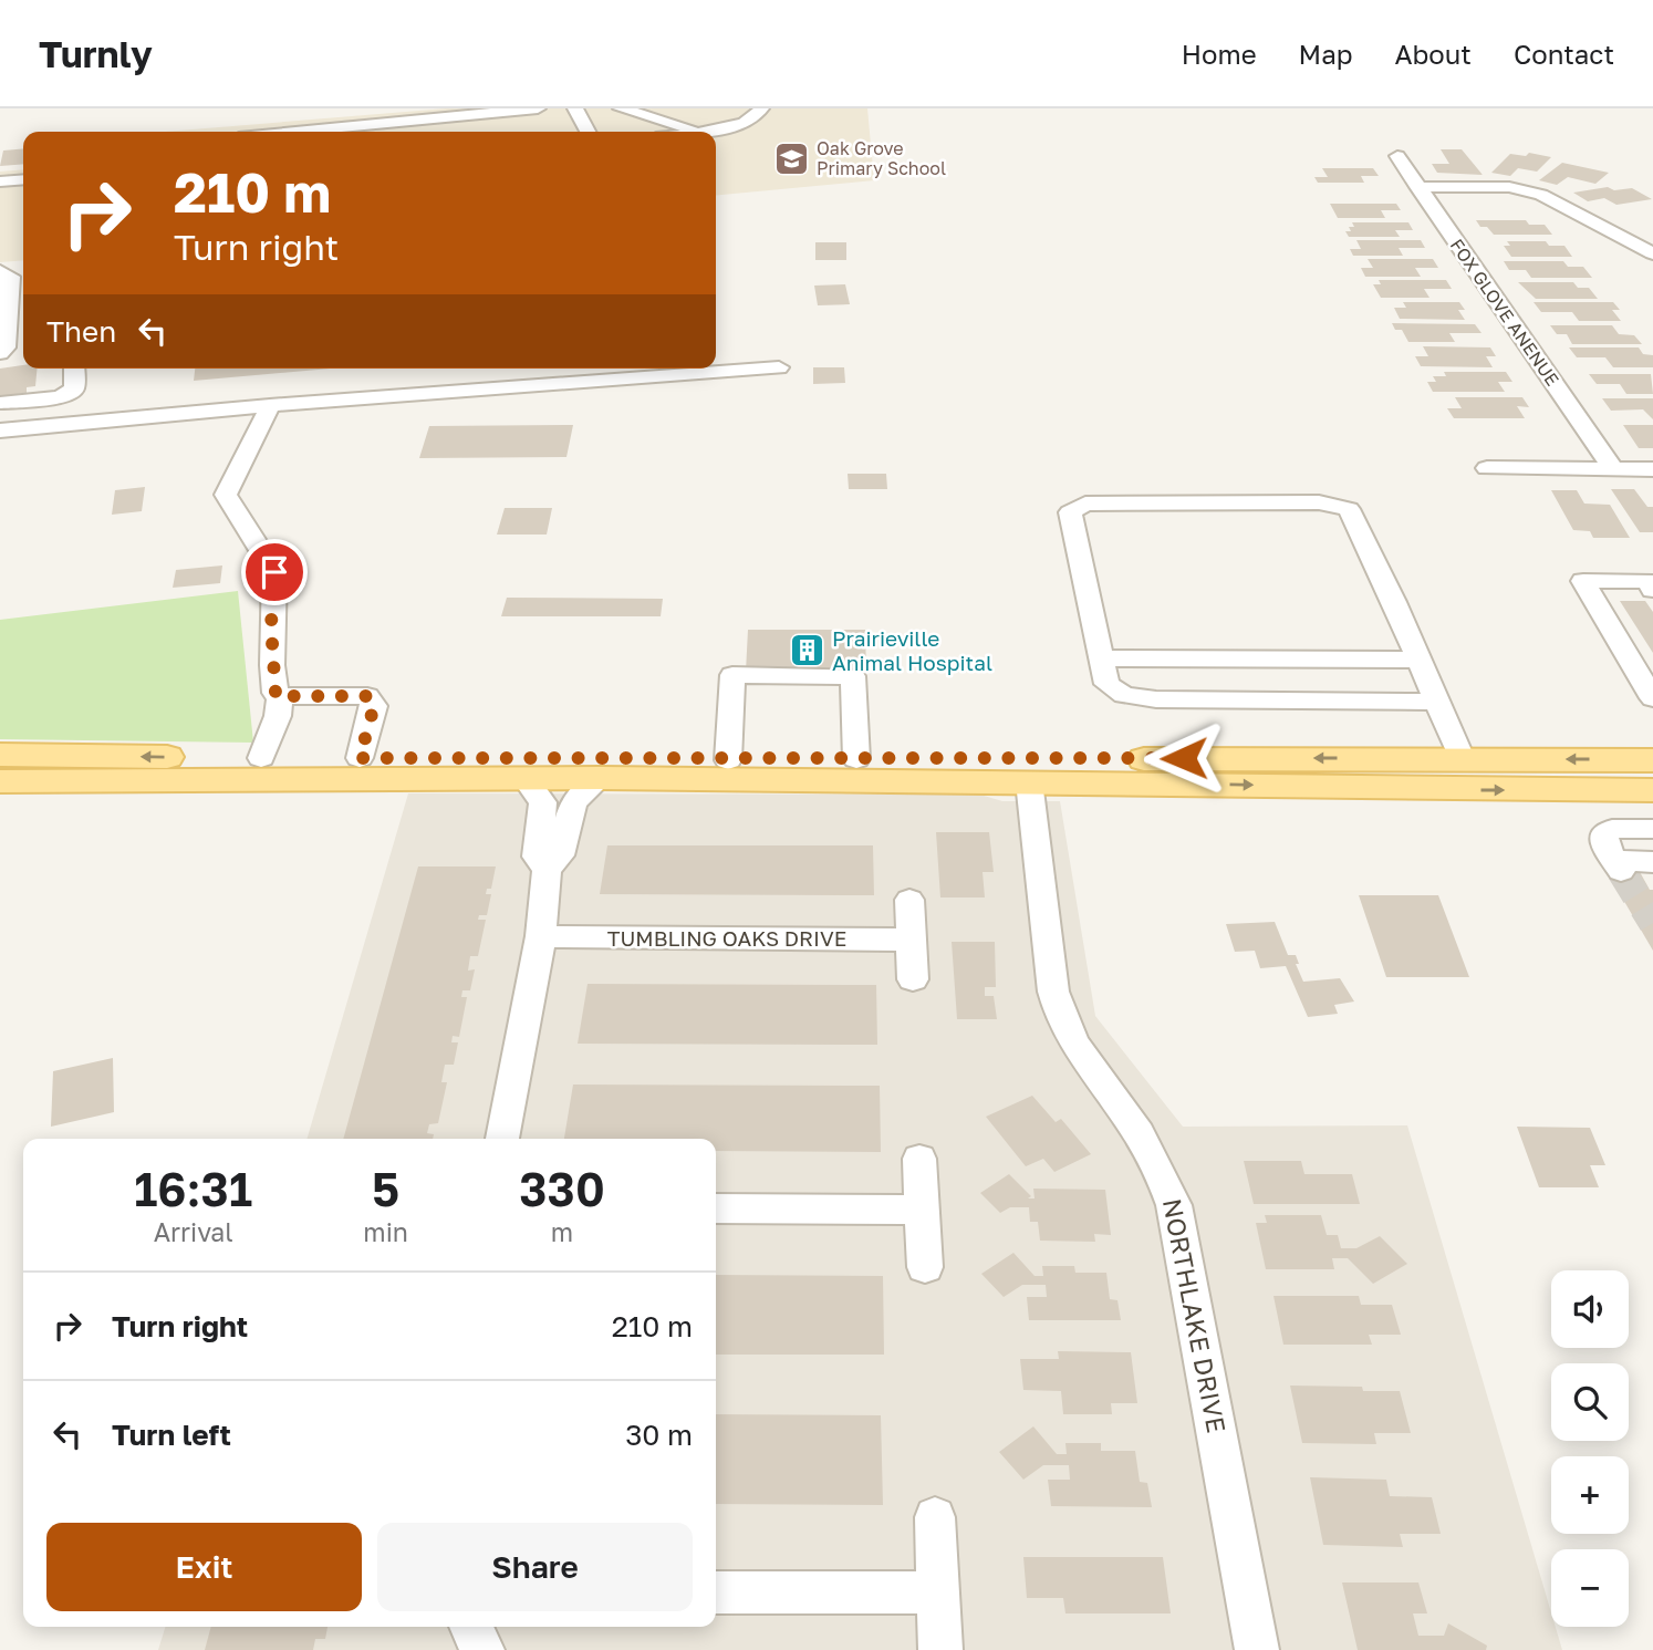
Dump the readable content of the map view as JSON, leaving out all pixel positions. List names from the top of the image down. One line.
{"streets":{"street":["FOX GLOVE ANENUE","TUMBLING OAKS DRIVE","NORTHLAKE DRIVE"]},"places":{"school or university":["Oak Grove Primary School"],"building":["Prairieville Animal Hospital"]},"page":{"header":"Turnly","nav":["Home","Map","About","Contact"],"turn":["210 m","Turn right"],"then":"Then","eta":["16:31","Arrival","5","min","330","m"],"map_buttons":["+","−"],"list":[{"name":"Turn right","value":"210 m"},{"name":"Turn left","value":"30 m"}],"buttons":["Exit","Share"]}}
